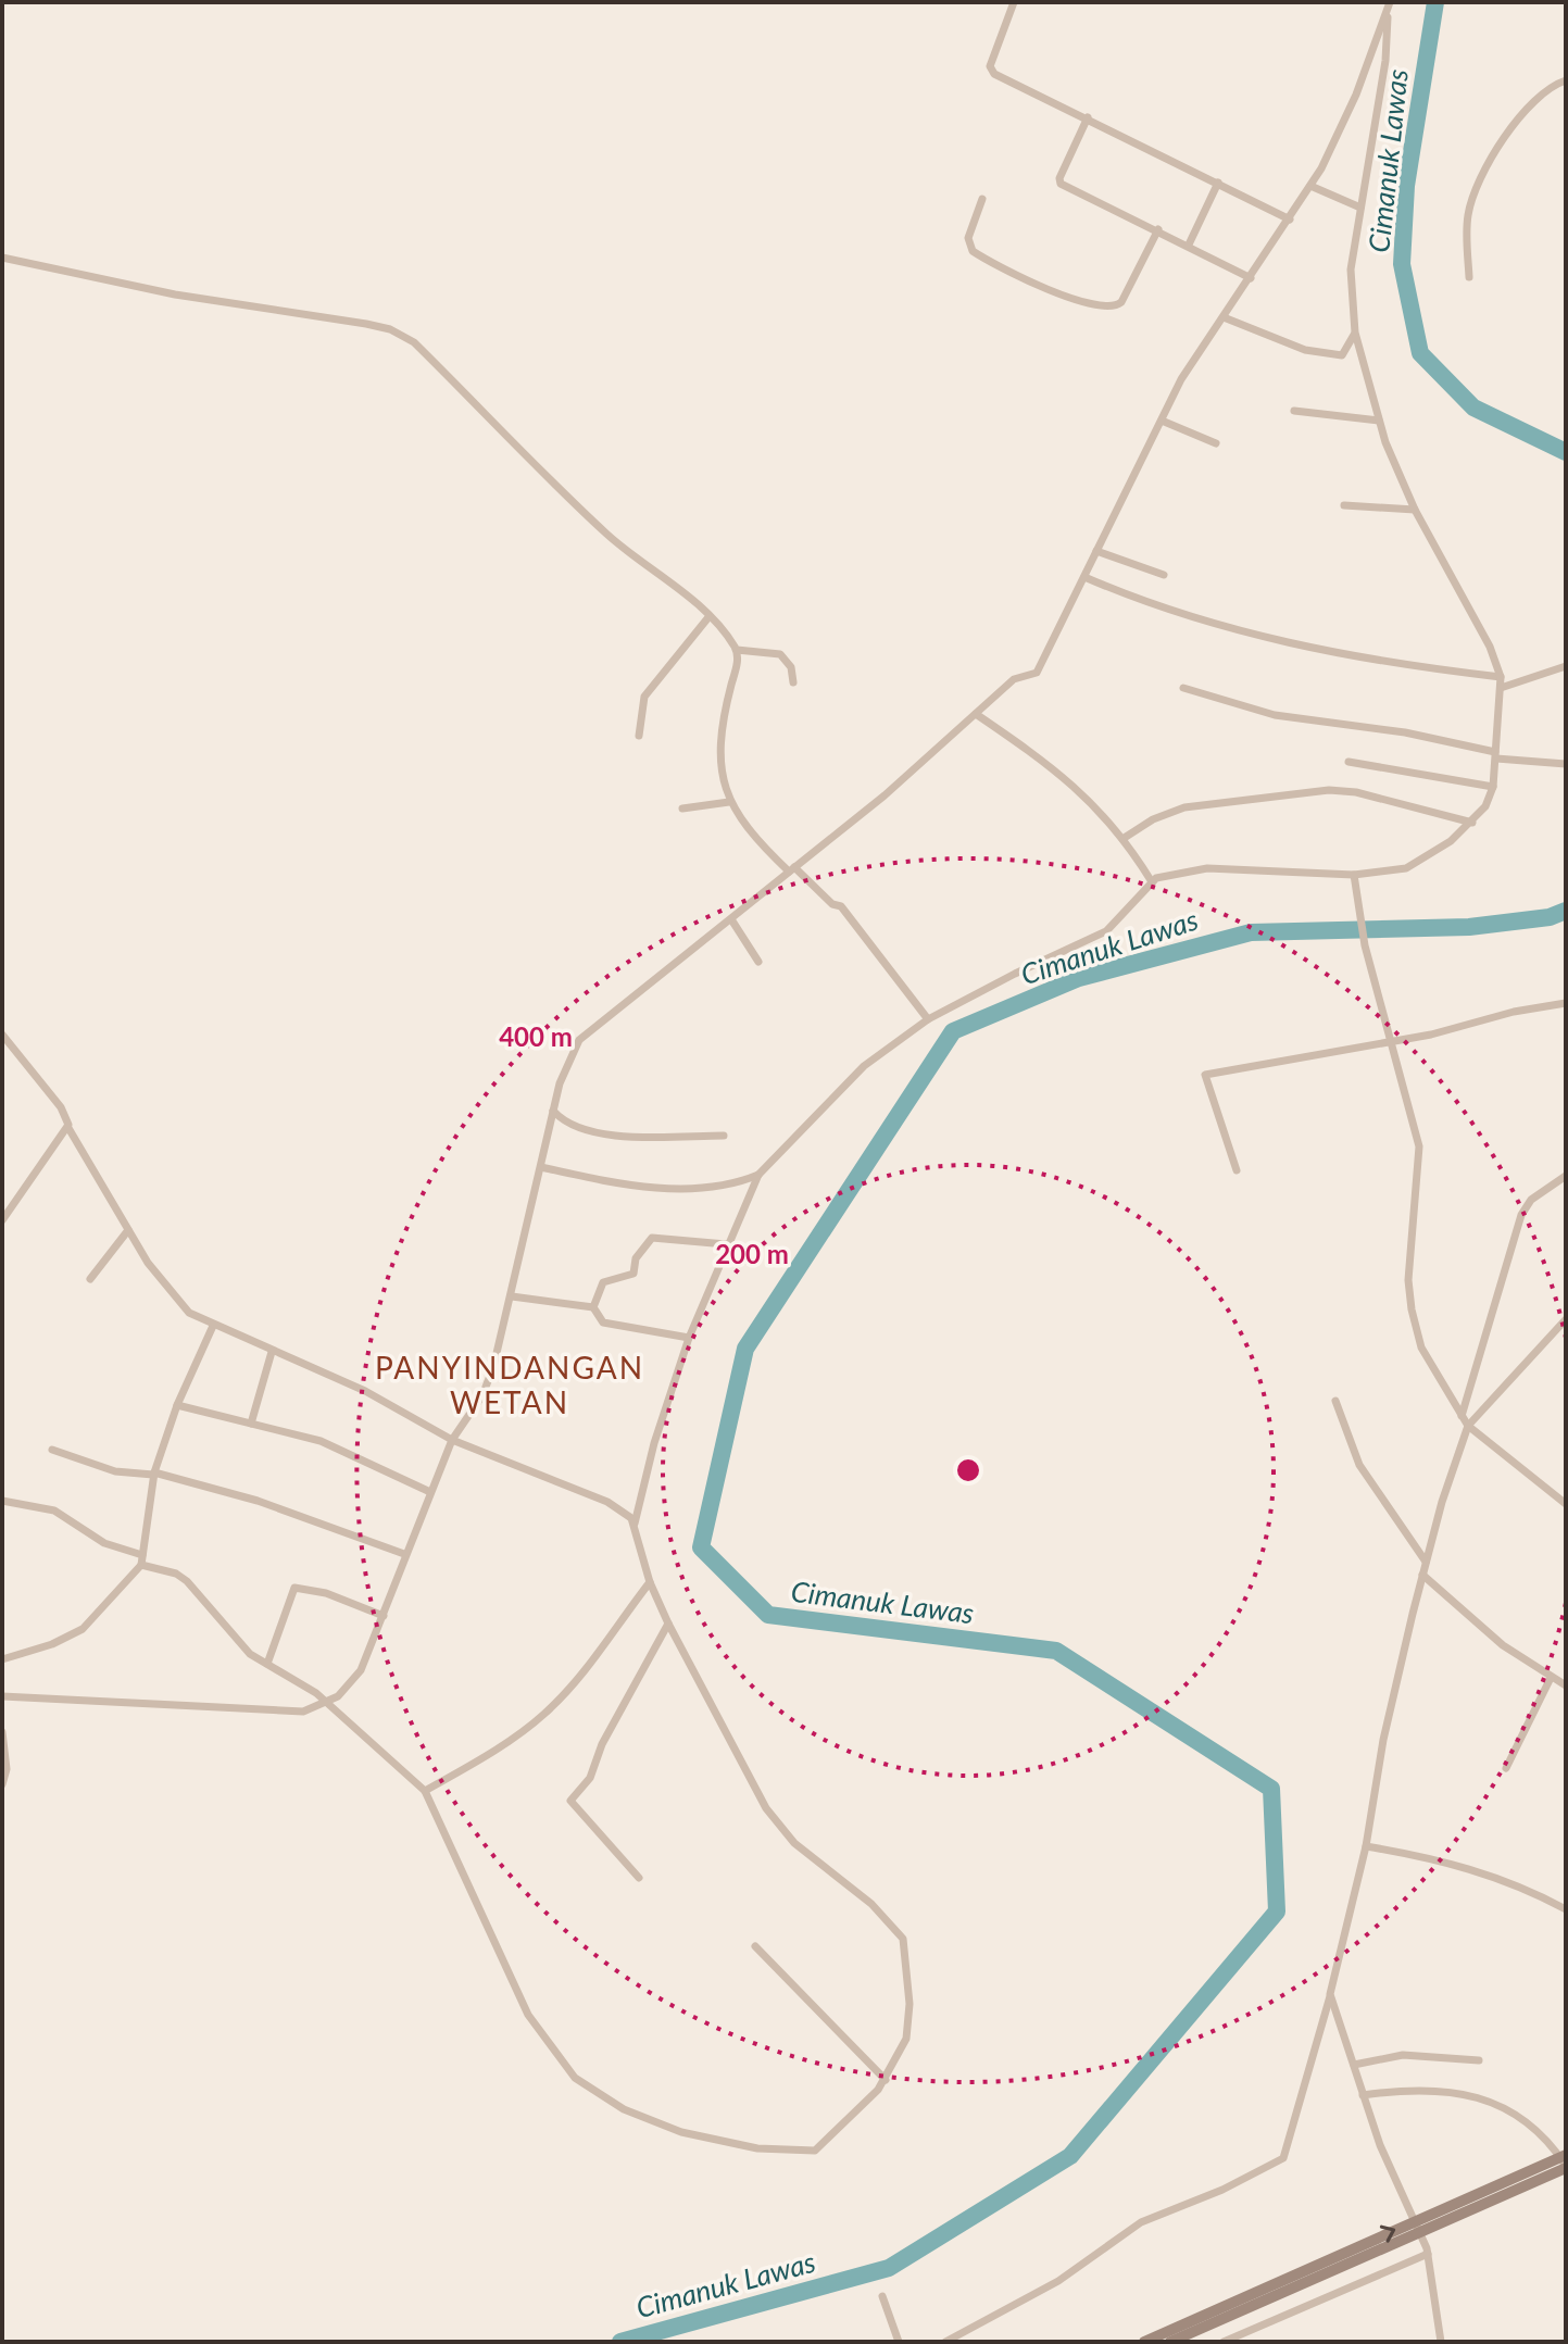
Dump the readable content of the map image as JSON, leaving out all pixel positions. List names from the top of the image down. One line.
{"districts":["PANYINDANGAN WETAN"],"water":["Cimanuk Lawas"],"rings":["400 m","200 m"]}
